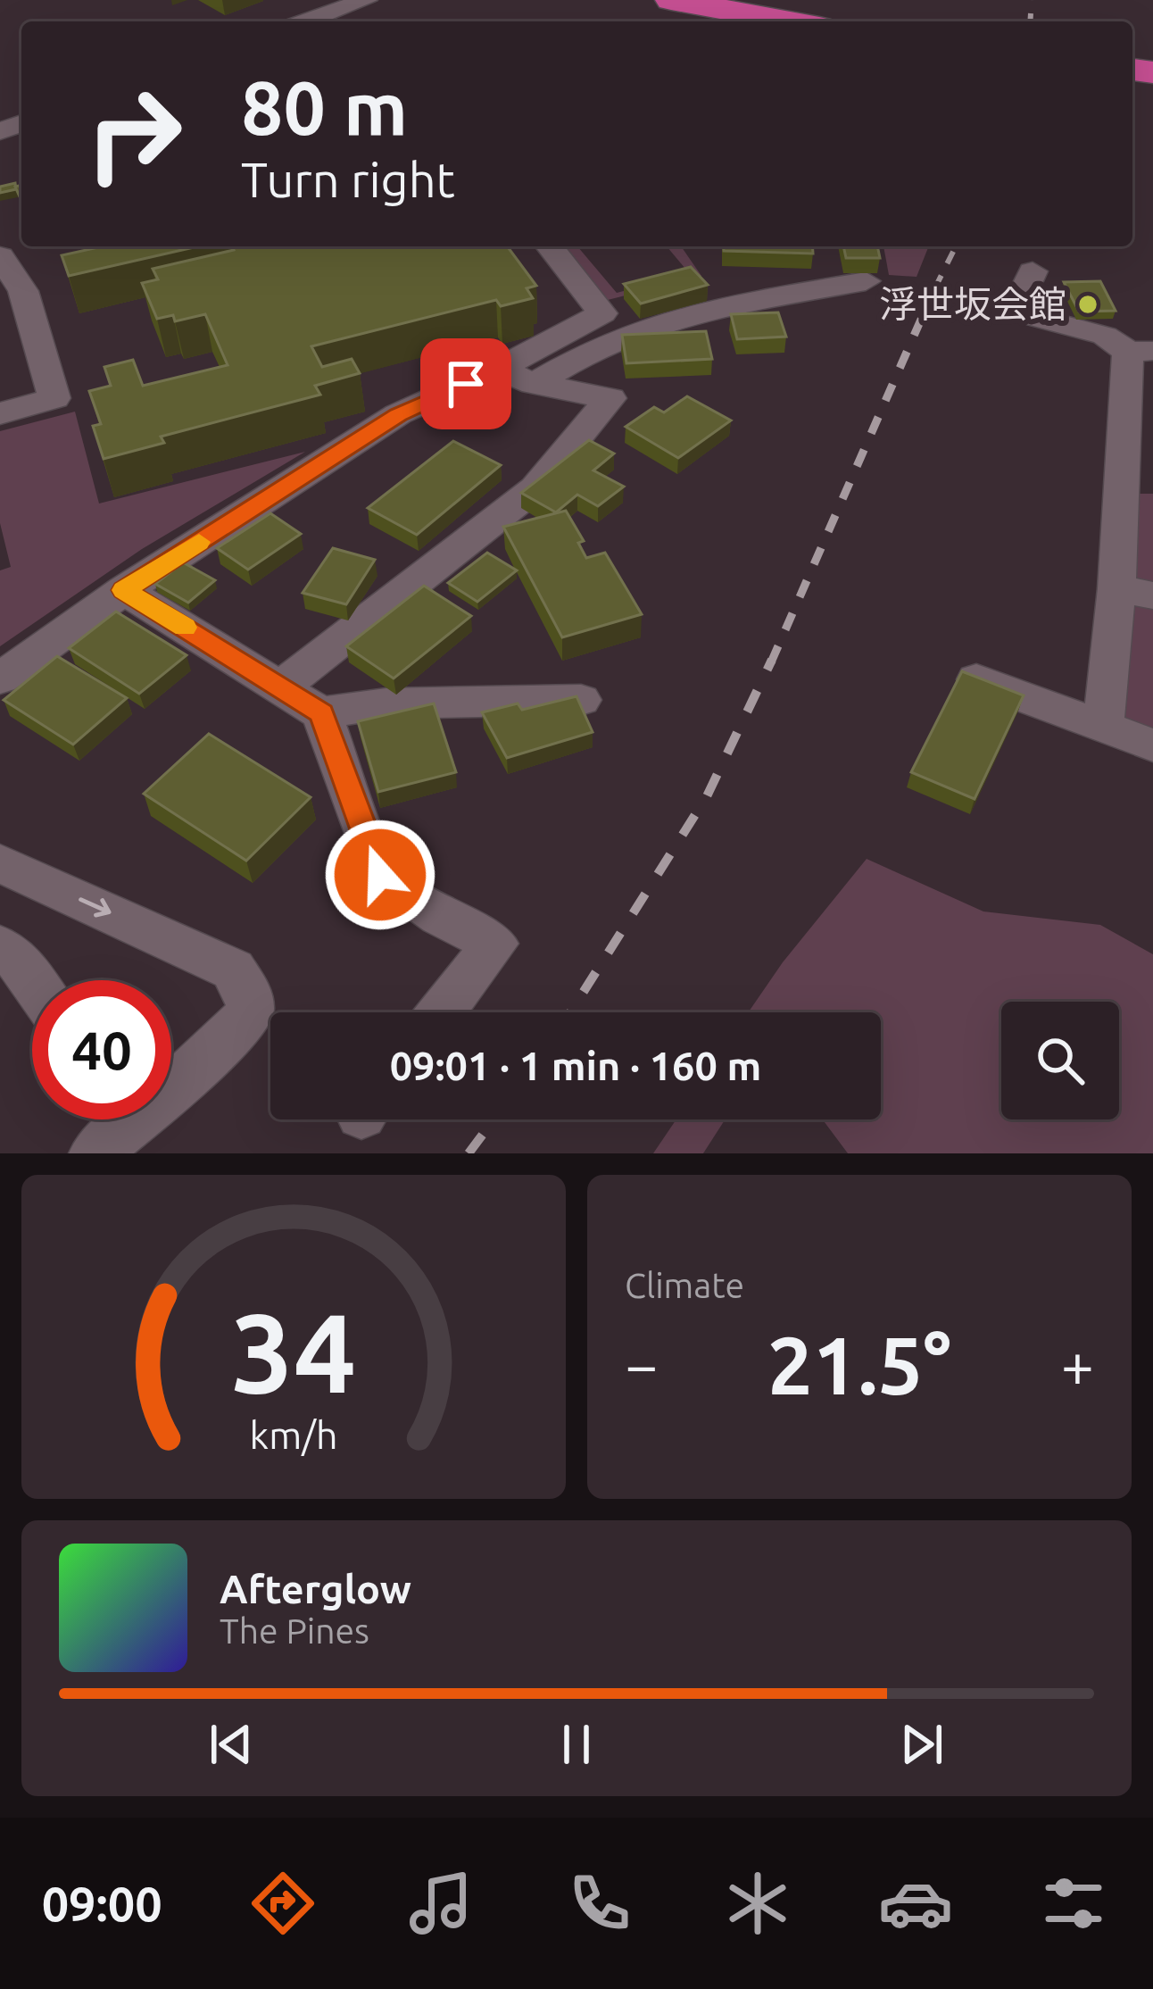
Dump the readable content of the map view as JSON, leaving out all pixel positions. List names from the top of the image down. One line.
{"places":["浮世坂会館"],"page":{"turn":["80 m","Turn right"],"limit":"40","trip":"09:01 · 1 min · 160 m","tile":"Climate","heat":["−","21.5°","+"],"song":["Afterglow","The Pines"],"tabs":"09:00","gauge":["34","km/h"]}}
